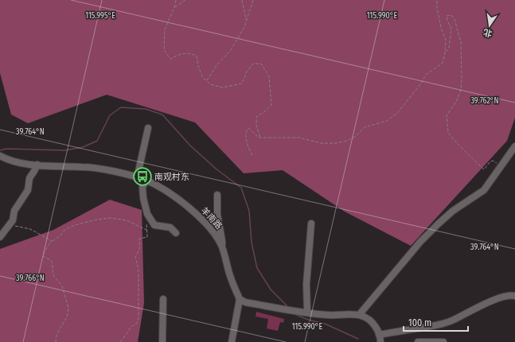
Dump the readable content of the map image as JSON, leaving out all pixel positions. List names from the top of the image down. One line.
{"streets":{"street":["羊南路"]},"places":{"bus stop":["南观村东"]},"scale_bar":"100 m","north":"bottom","coordinates":["115.995°E","115.990°E","39.762°N","39.764°N","39.766°N"]}
